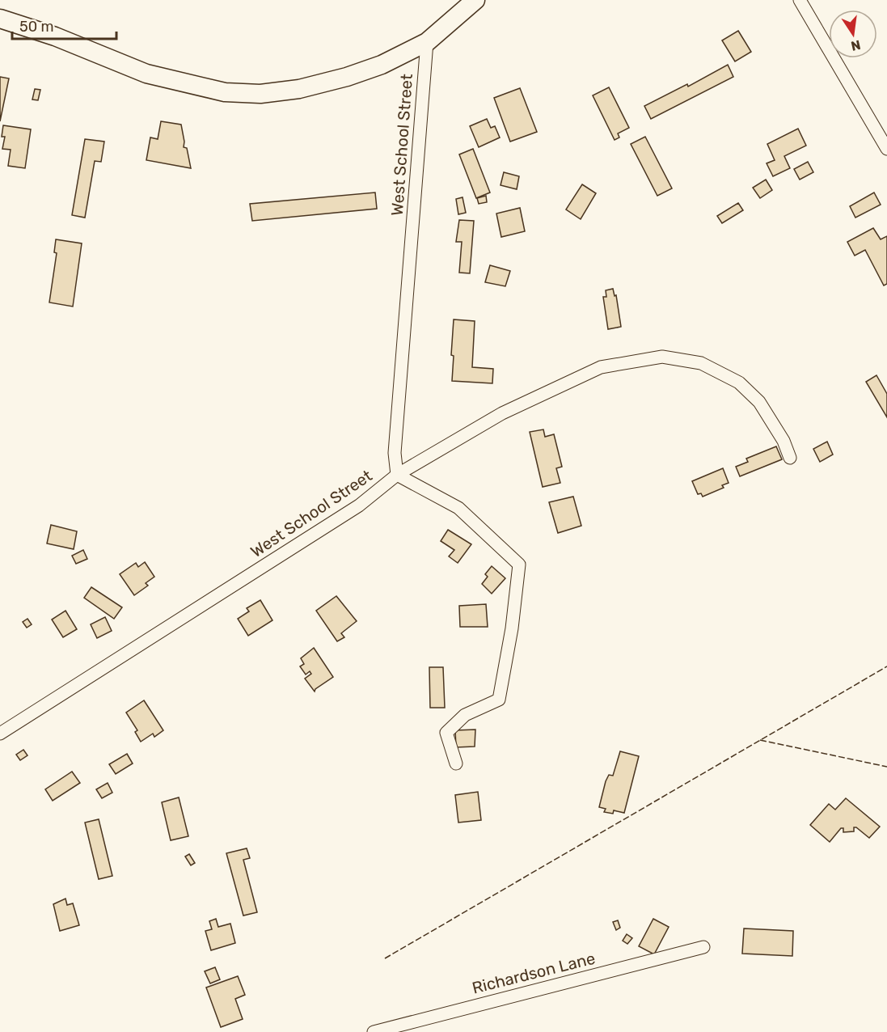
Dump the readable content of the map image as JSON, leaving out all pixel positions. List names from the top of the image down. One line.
{"streets":{"street":["West School Street","Richardson Lane"]},"scale_bar":"50 m","north":"bottom"}
